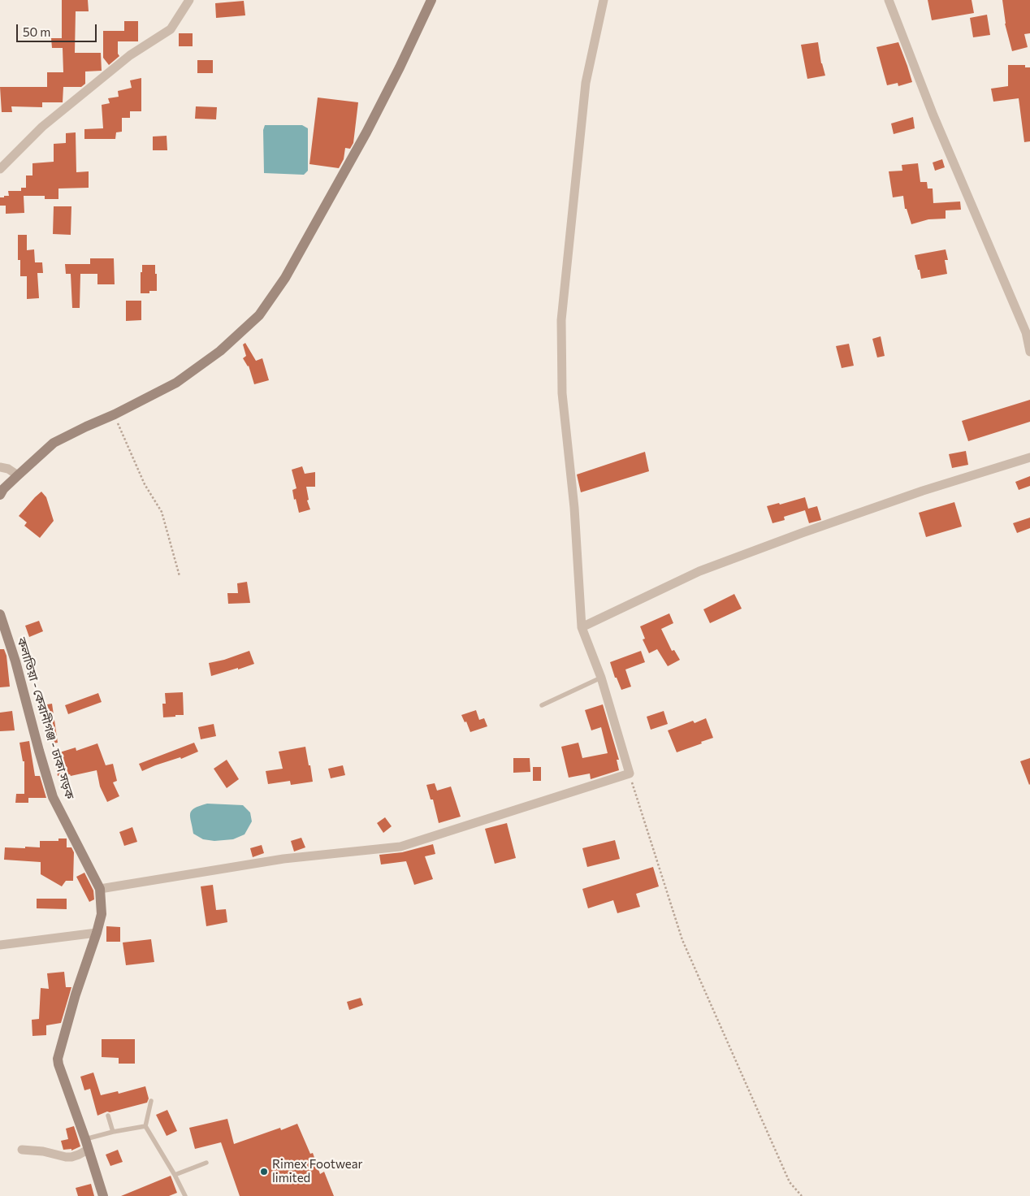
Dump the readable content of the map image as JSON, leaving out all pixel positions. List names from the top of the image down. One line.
{"streets":{"main road":["কলাতিয়া - কেরানীগঞ্জ - ঢাকা সড়ক"]},"places":["Rimex Footwear limited"],"scale_bar":"50 m"}
